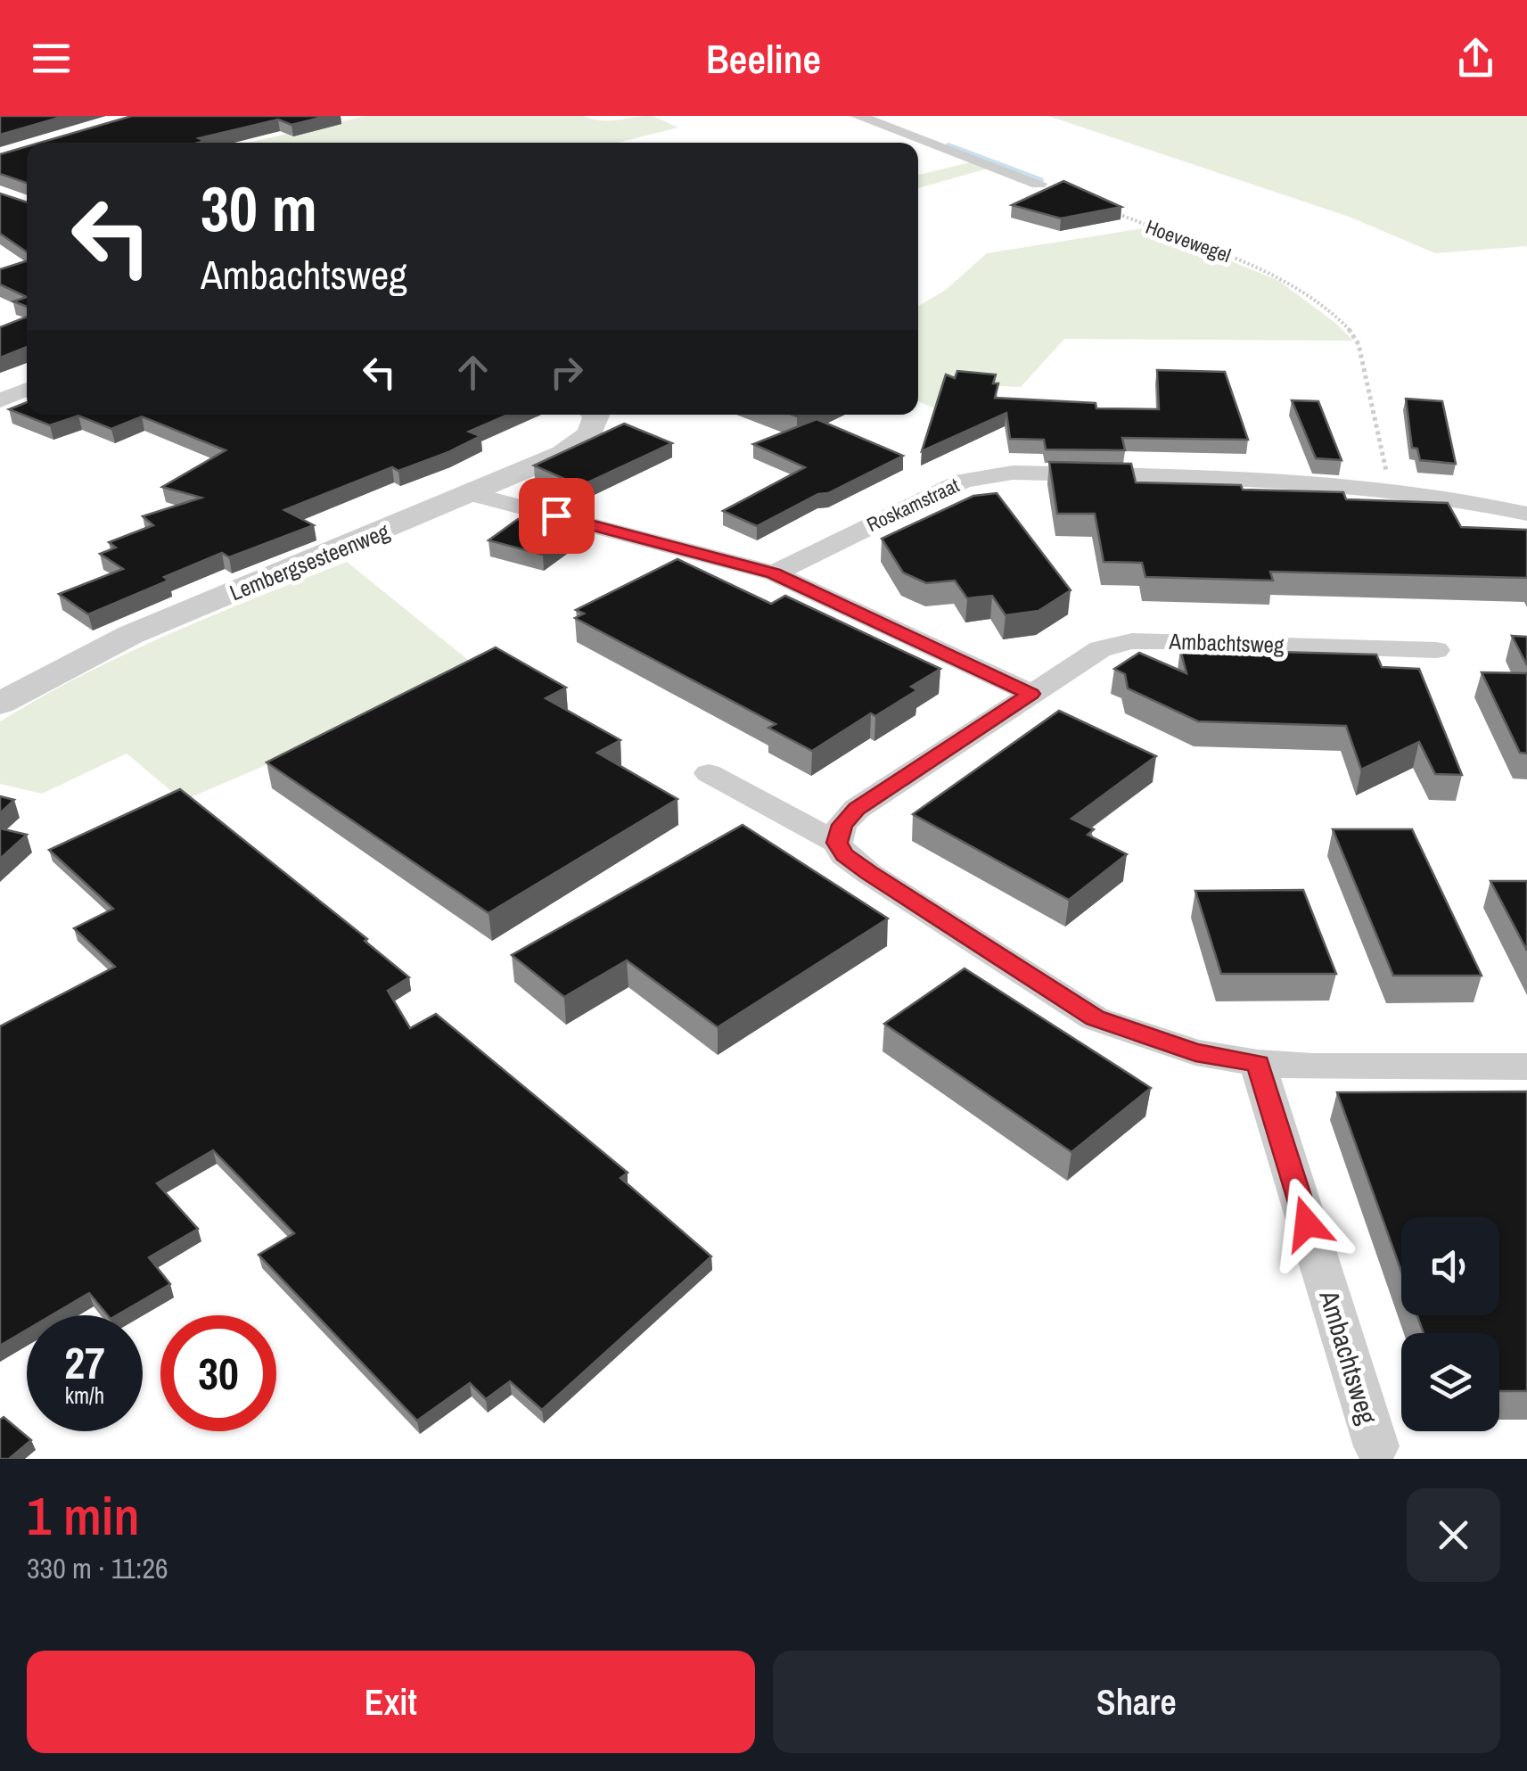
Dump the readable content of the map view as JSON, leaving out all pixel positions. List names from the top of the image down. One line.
{"streets":{"street":["Roskamstraat","Lembergsesteenweg","Ambachtsweg"],"path":["Hoevewegel"]},"crossings":[["Hoevewegel","Roskamstraat"]],"page":{"header":"Beeline","turn":["30 m","Ambachtsweg"],"speed":"27 km/h","limit":"30","heading":["1 min","330 m · 11:26"],"buttons":["Exit","Share"]}}
